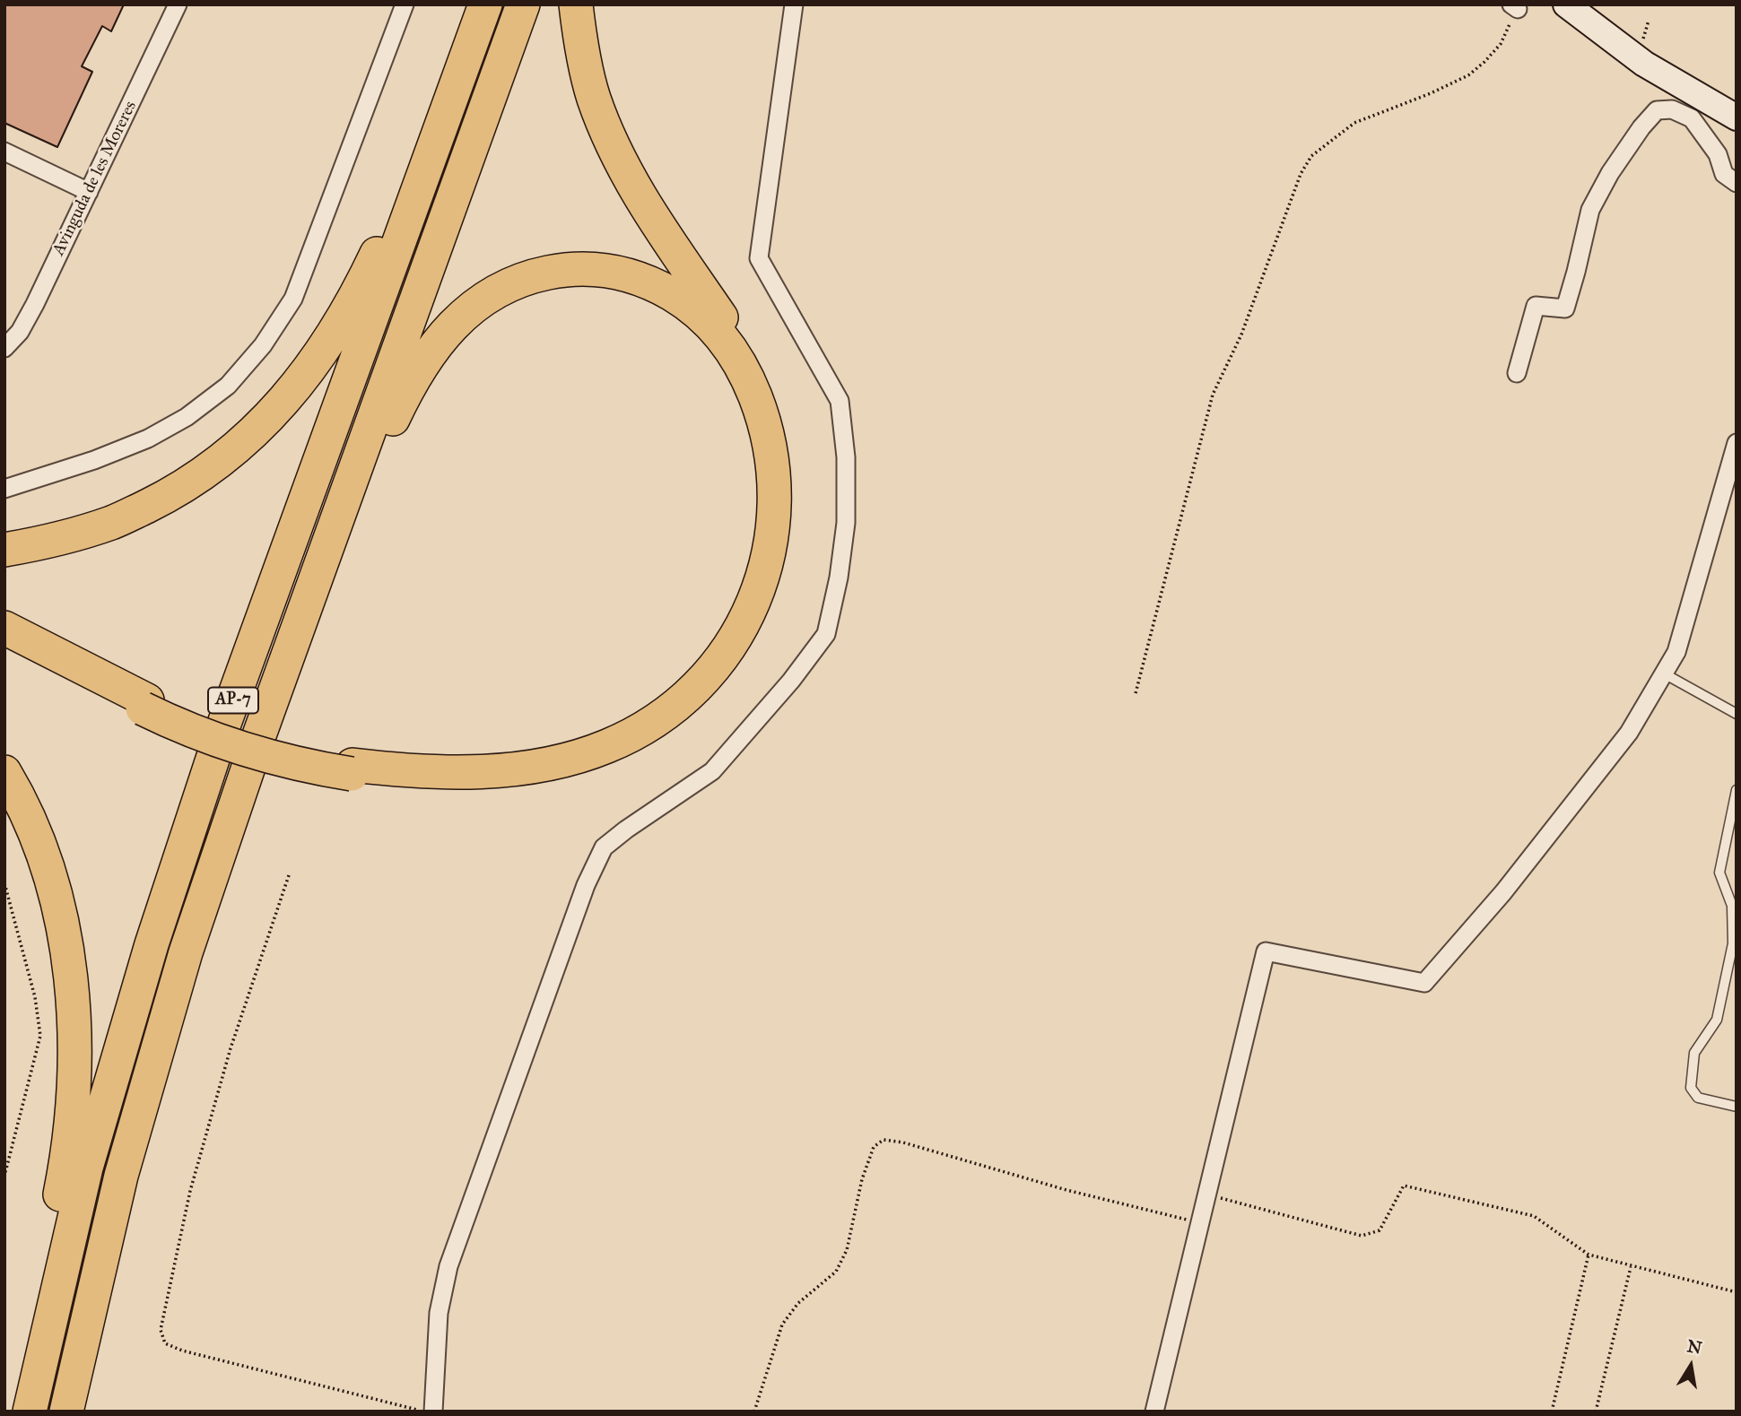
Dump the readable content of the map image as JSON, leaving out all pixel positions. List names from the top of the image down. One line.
{"streets":{"highway":["AP-7"],"street":["Avinguda de les Moreres"]},"north":"top"}
